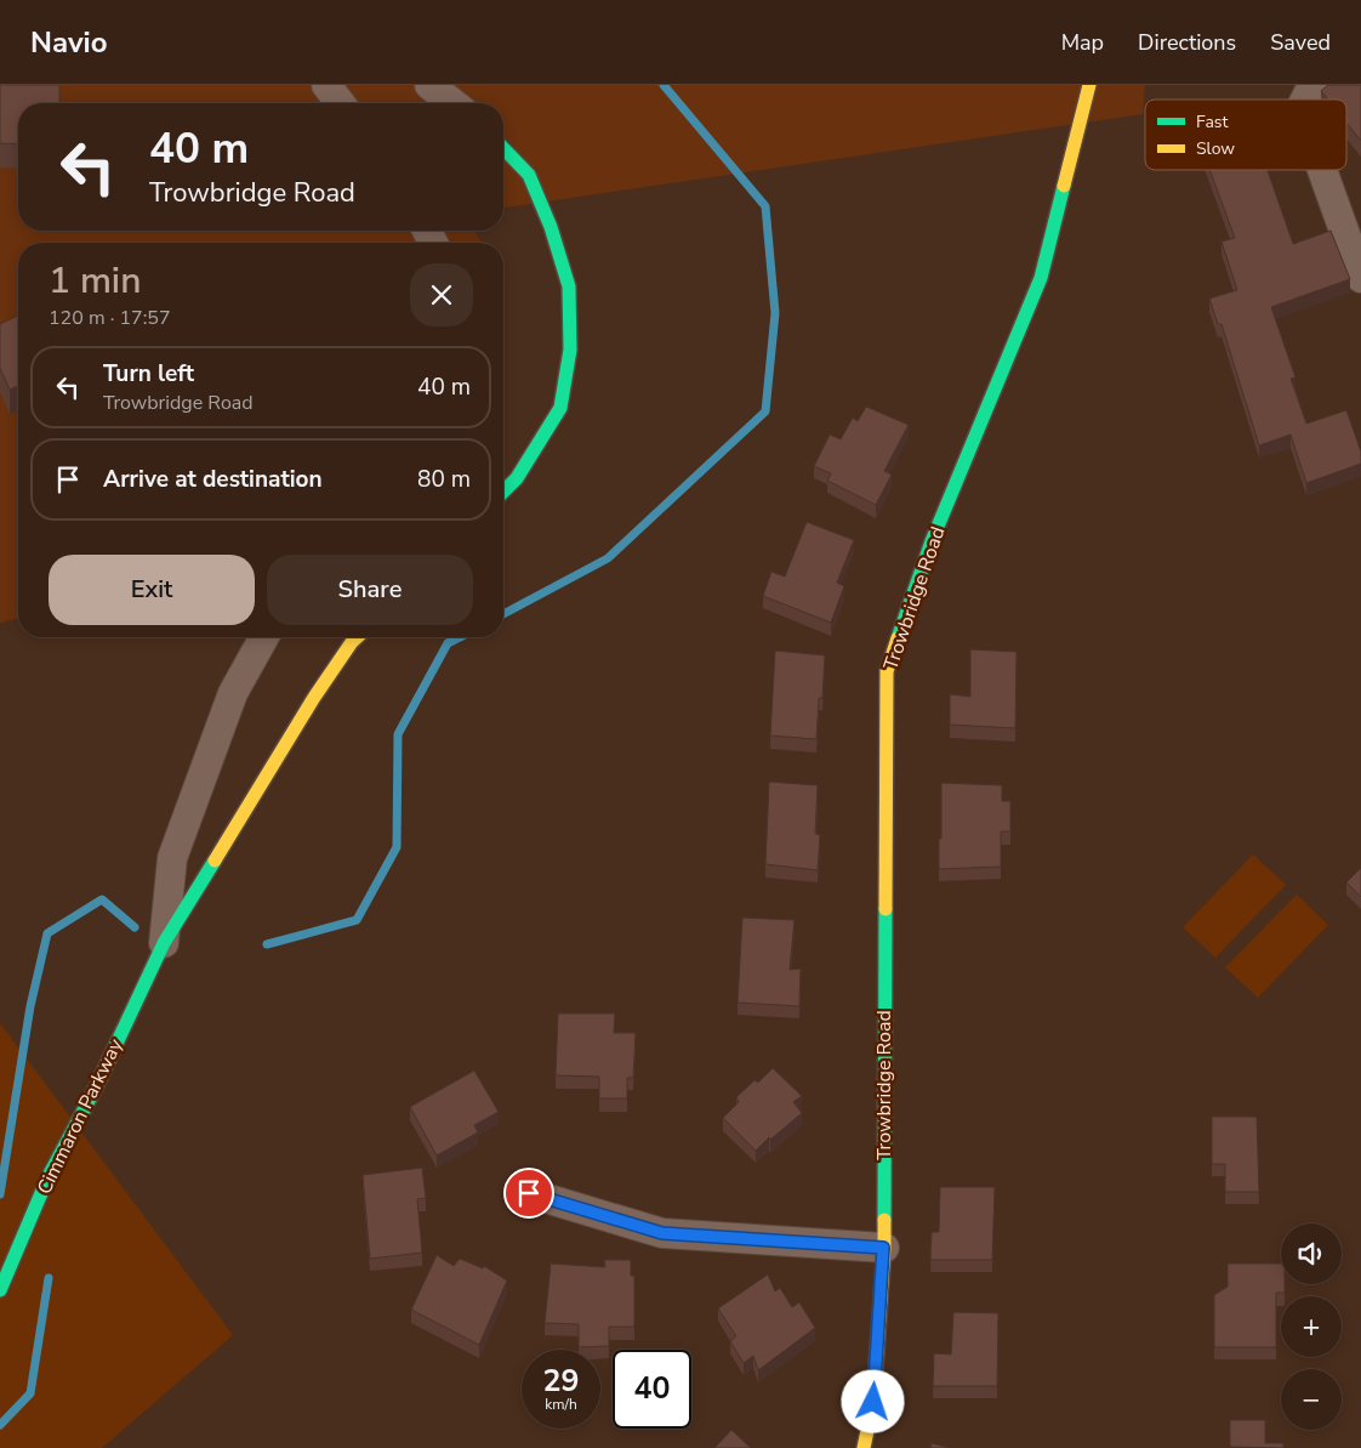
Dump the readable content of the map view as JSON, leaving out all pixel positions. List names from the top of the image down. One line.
{"streets":{"street":["Trowbridge Road","Cimmaron Parkway"]},"legend":["Fast","Slow"],"page":{"header":"Navio","nav":["Map","Directions","Saved"],"turn":["40 m","Trowbridge Road"],"heading":["1 min","120 m · 17:57"],"list":[{"name":"Turn left","note":"Trowbridge Road","value":"40 m"},{"name":"Arrive at destination","value":"80 m"}],"buttons":["Exit","Share"],"map_buttons":["+","−"],"speed":"29 km/h","limit":"40"}}
